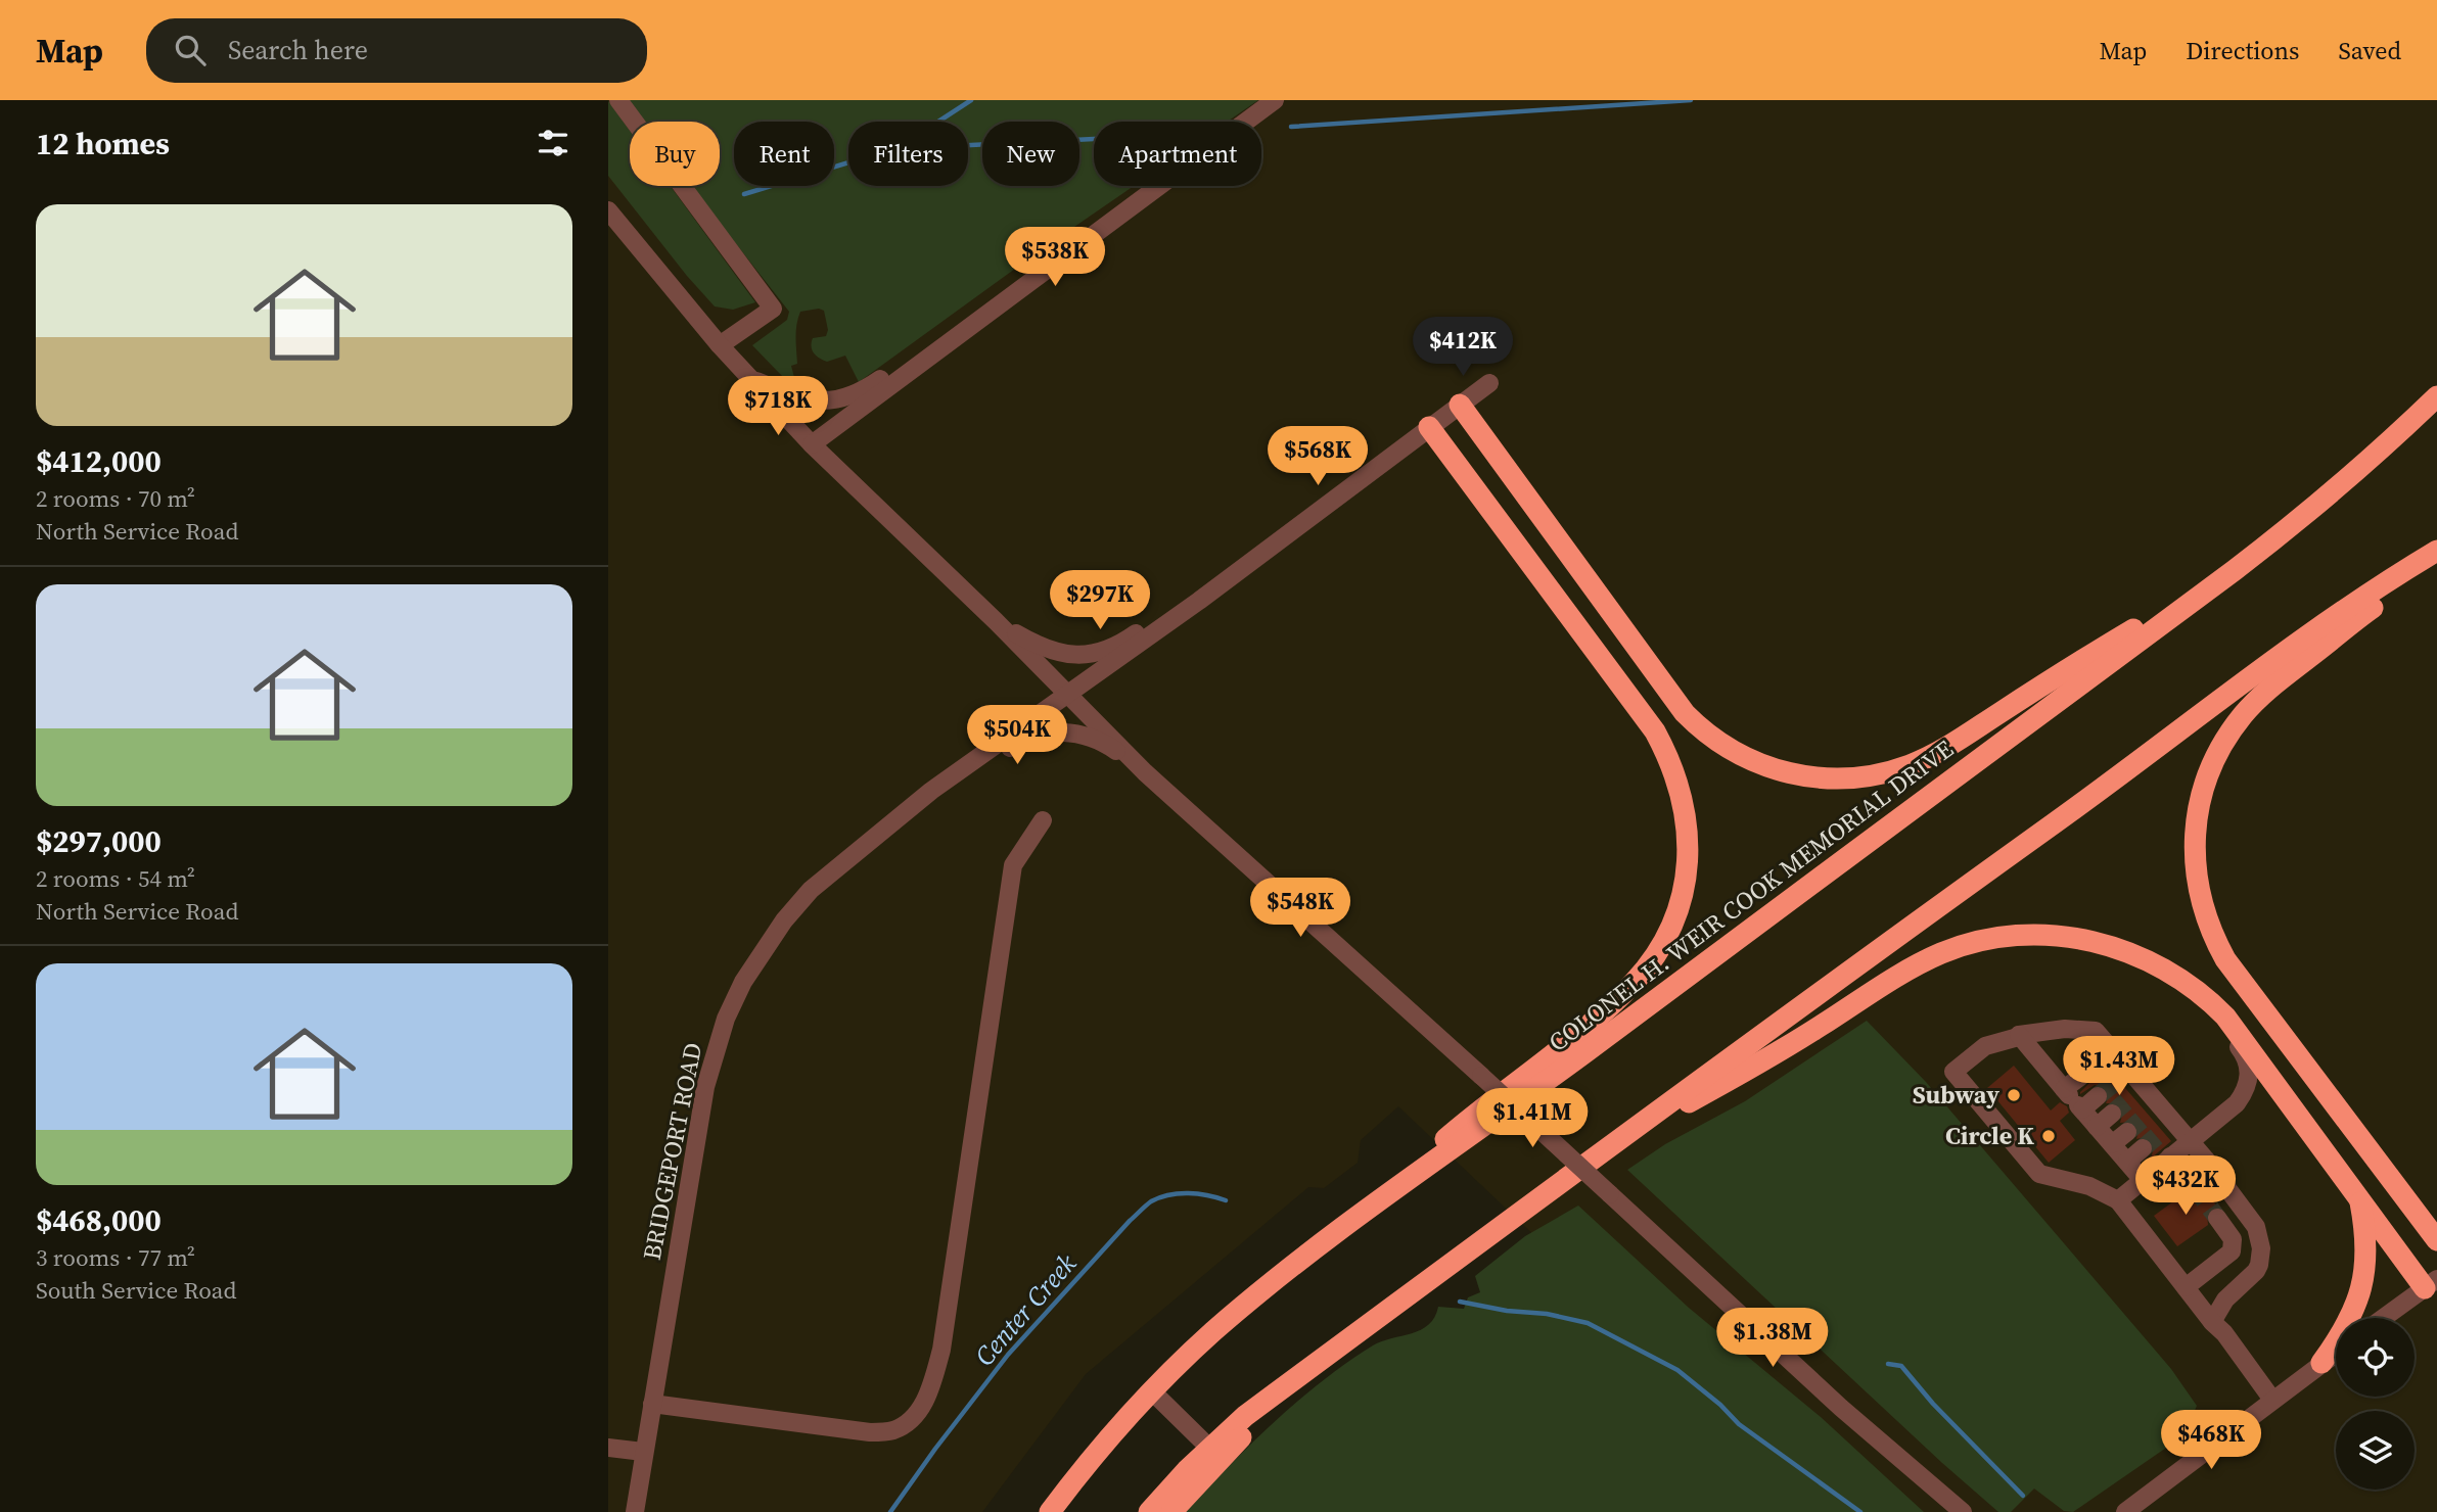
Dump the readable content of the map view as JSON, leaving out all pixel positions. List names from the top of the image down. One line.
{"streets":{"highway":["COLONEL H. WEIR COOK MEMORIAL DRIVE"],"street":["BRIDGEPORT ROAD"]},"water":["Center Creek"],"places":["Subway","Circle K"],"page":{"header":"Map","search":"Search here","nav":["Map","Directions","Saved"],"heading":"12 homes","chip":["Buy","Rent","Filters","New","Apartment"],"list":[{"name":"$412,000","note":"2 rooms · 70 m² · North Service Road"},{"name":"$297,000","note":"2 rooms · 54 m² · North Service Road"},{"name":"$468,000","note":"3 rooms · 77 m² · South Service Road"}],"price":["$538K","$412K","$718K","$568K","$297K","$504K","$548K","$1.43M","$1.41M","$432K","$1.38M","$468K"]}}
